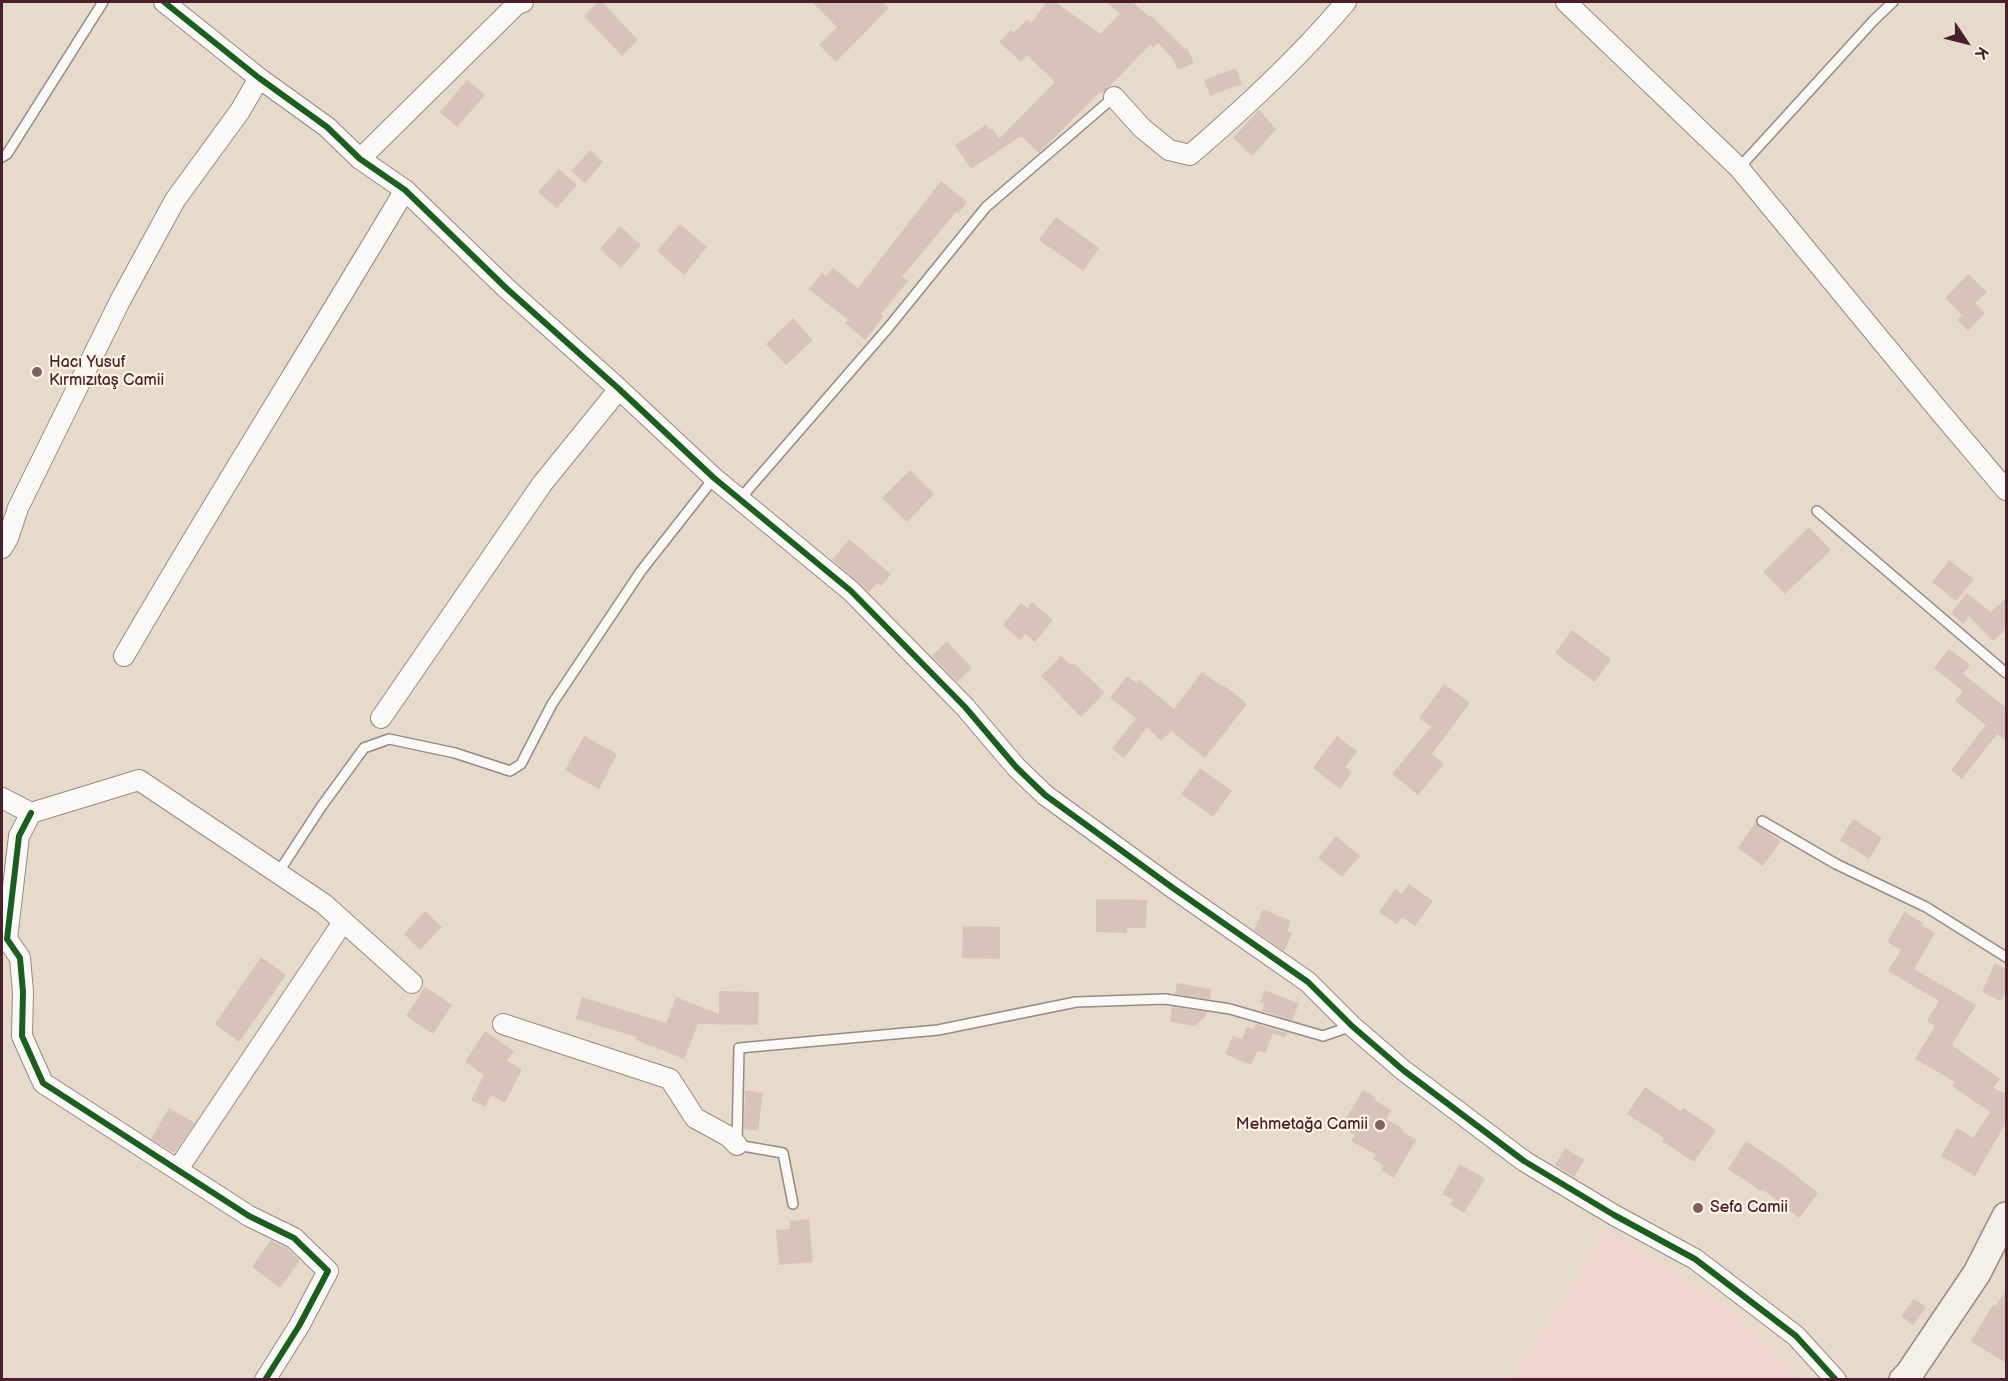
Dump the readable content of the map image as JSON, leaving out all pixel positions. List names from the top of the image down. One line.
{"places":["Hacı Yusuf Kırmızıtaş Camii","Mehmetağa Camii","Sefa Camii"],"north":"bottom right"}
